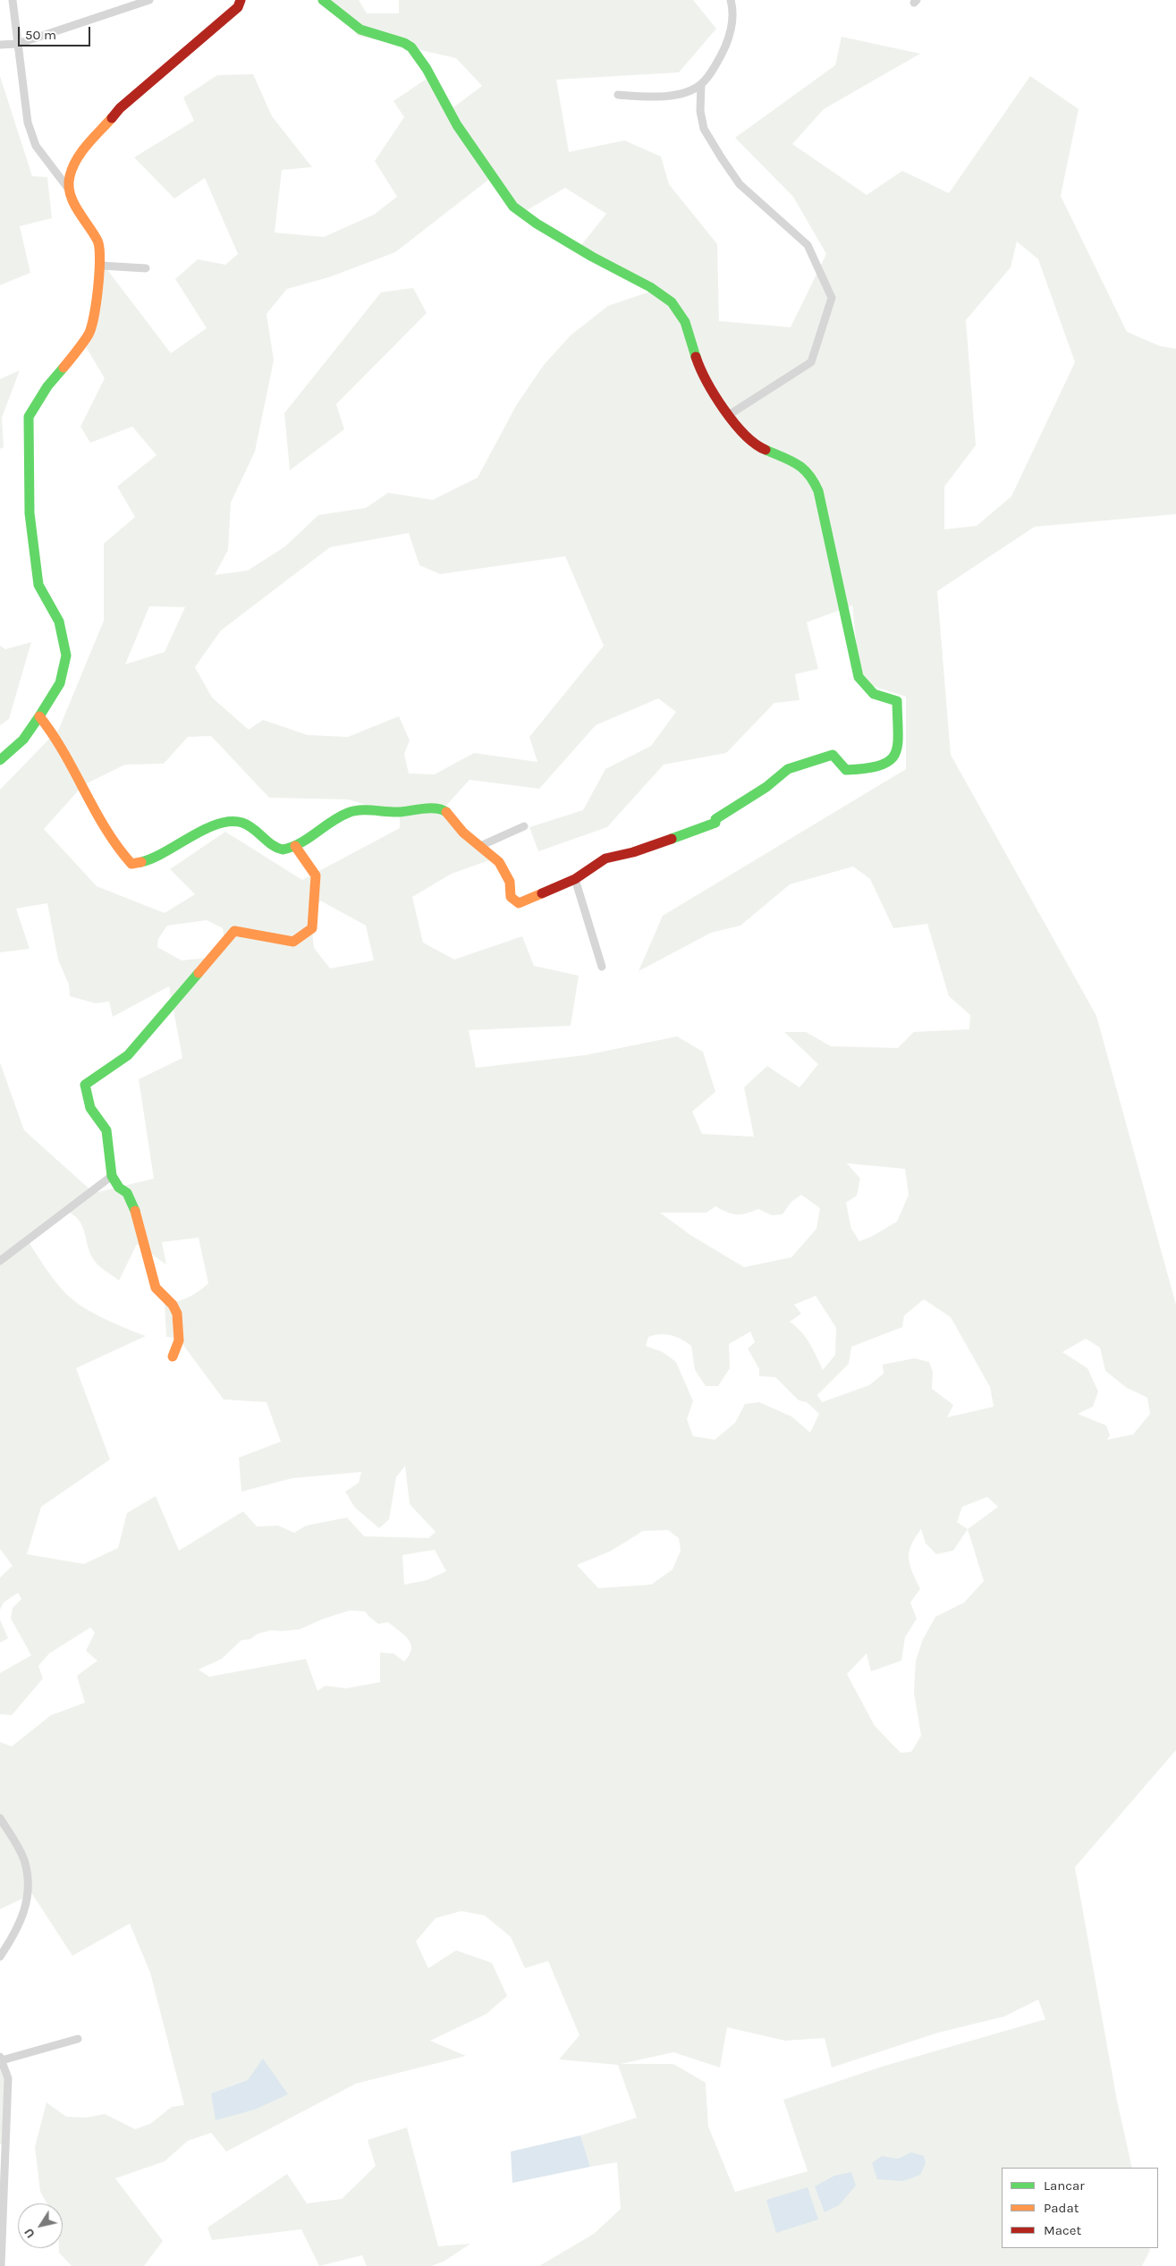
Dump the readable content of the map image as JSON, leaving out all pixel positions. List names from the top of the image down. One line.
{"legend":["Lancar","Padat","Macet"],"scale_bar":"50 m","north":"bottom left"}
